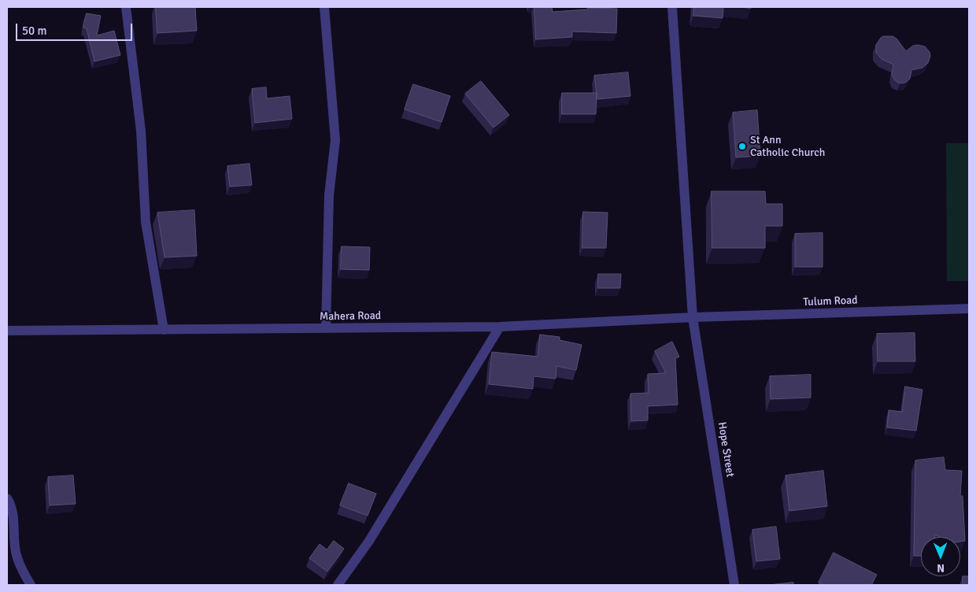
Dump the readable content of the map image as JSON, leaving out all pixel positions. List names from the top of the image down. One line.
{"streets":{"street":["Tulum Road","Mahera Road","Hope Street"]},"crossings":[["Tulum Road","Mahera Road"],["Tulum Road","Hope Street"],["Mahera Road","Hope Street"]],"places":["St Ann Catholic Church"],"scale_bar":"50 m","north":"bottom"}
